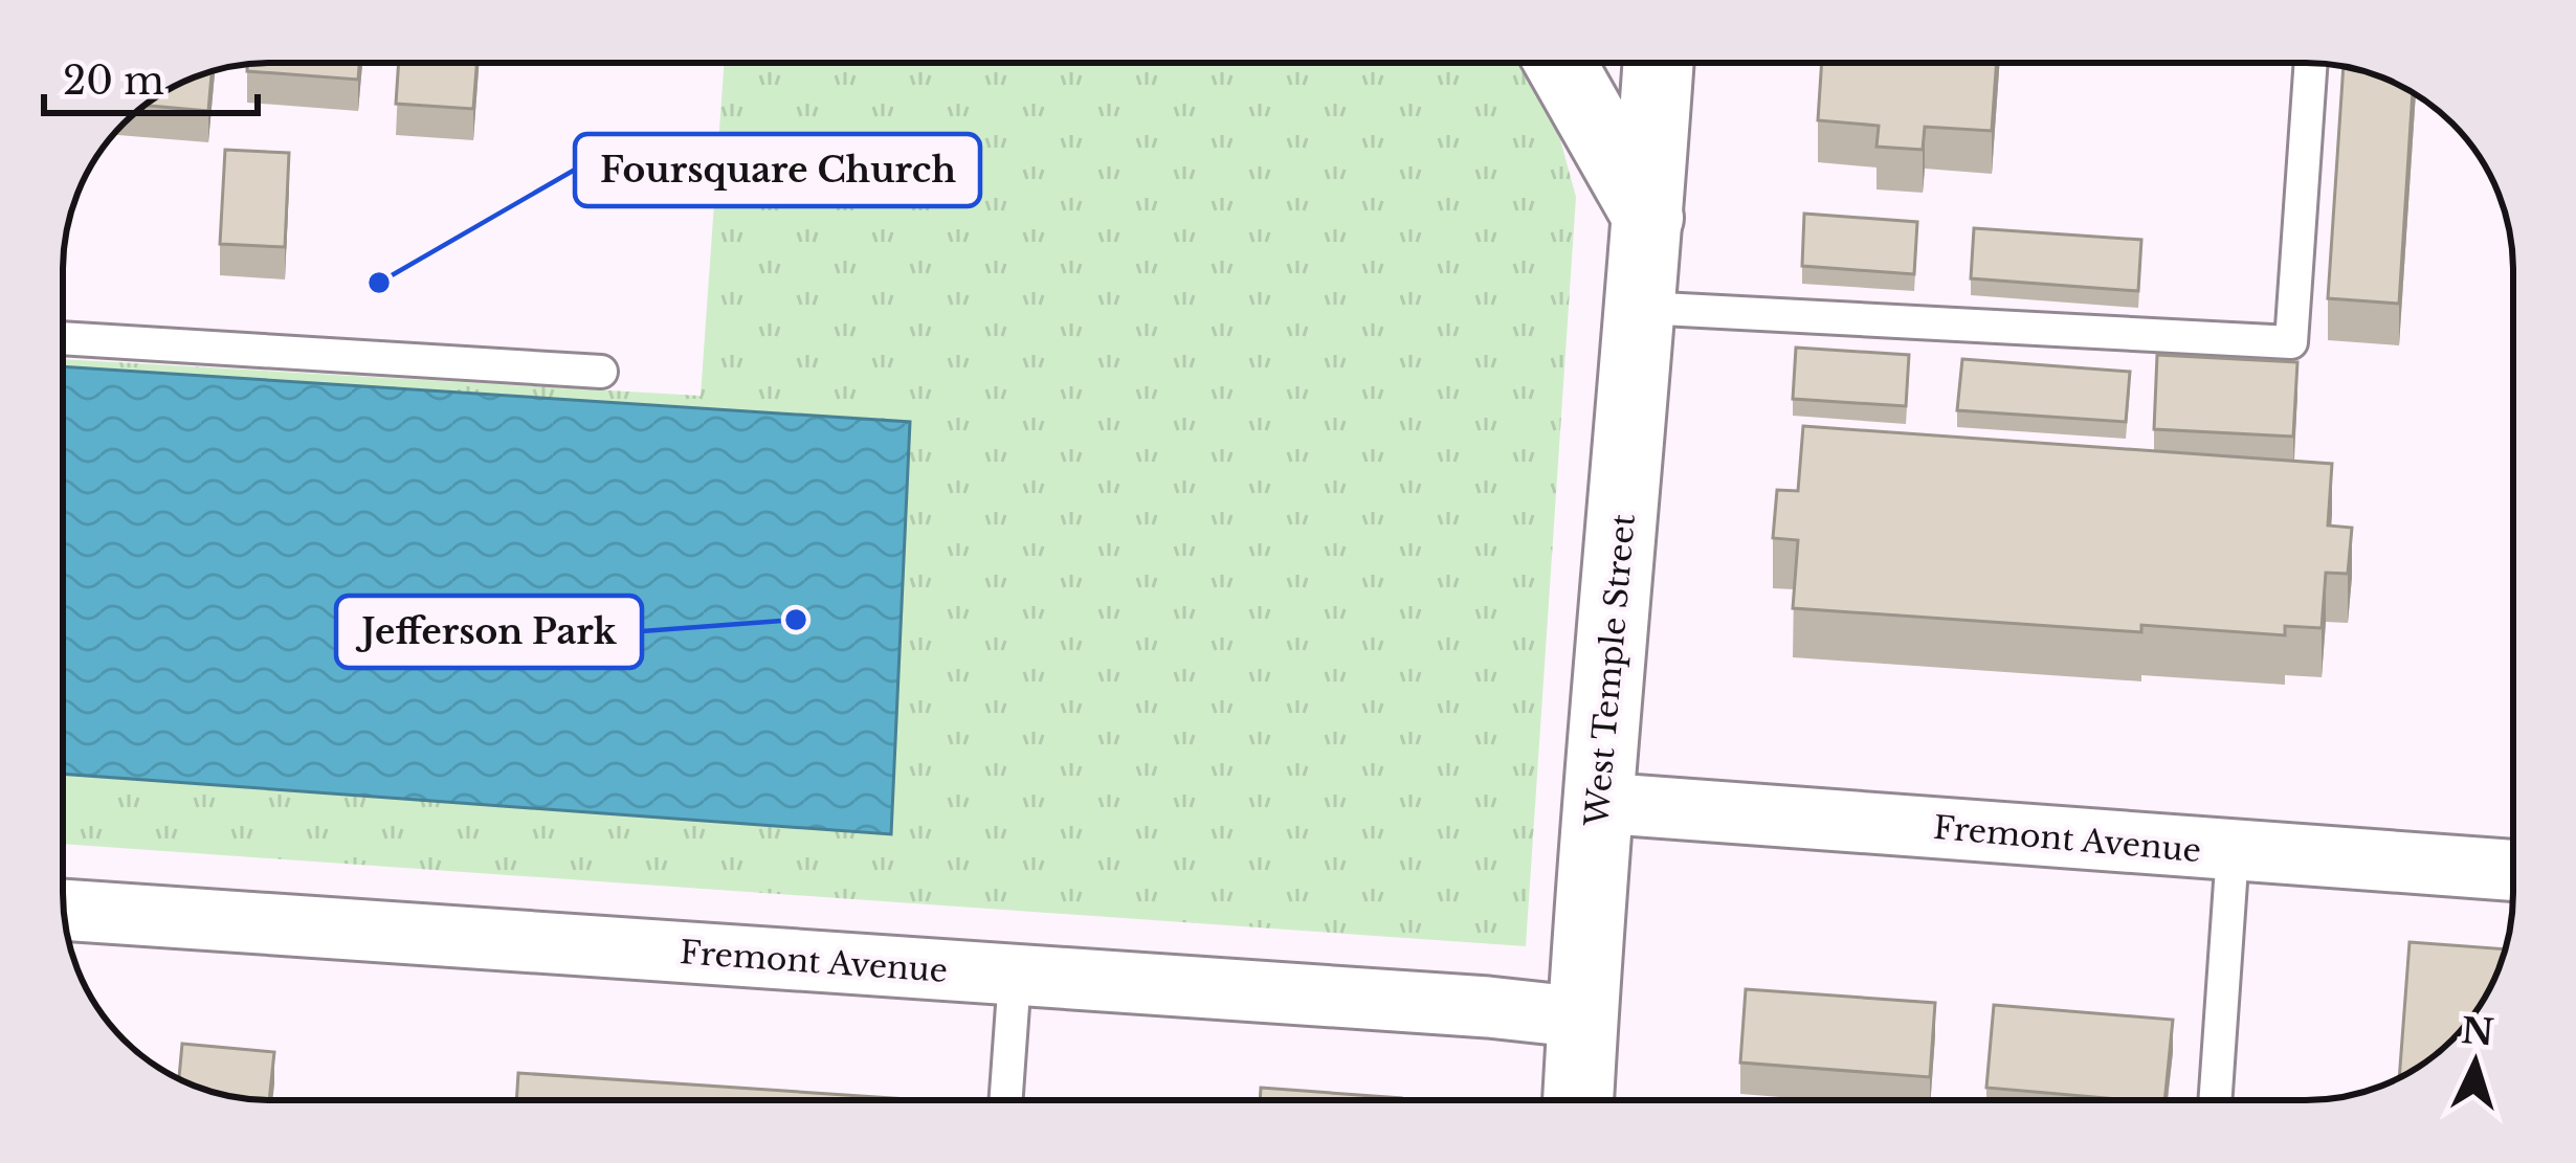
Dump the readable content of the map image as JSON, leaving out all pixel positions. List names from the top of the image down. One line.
{"streets":{"street":["West Temple Street","Fremont Avenue"]},"crossings":[["West Temple Street","Fremont Avenue"]],"places":["Foursquare Church","Jefferson Park"],"scale_bar":"20 m","north":"top"}
